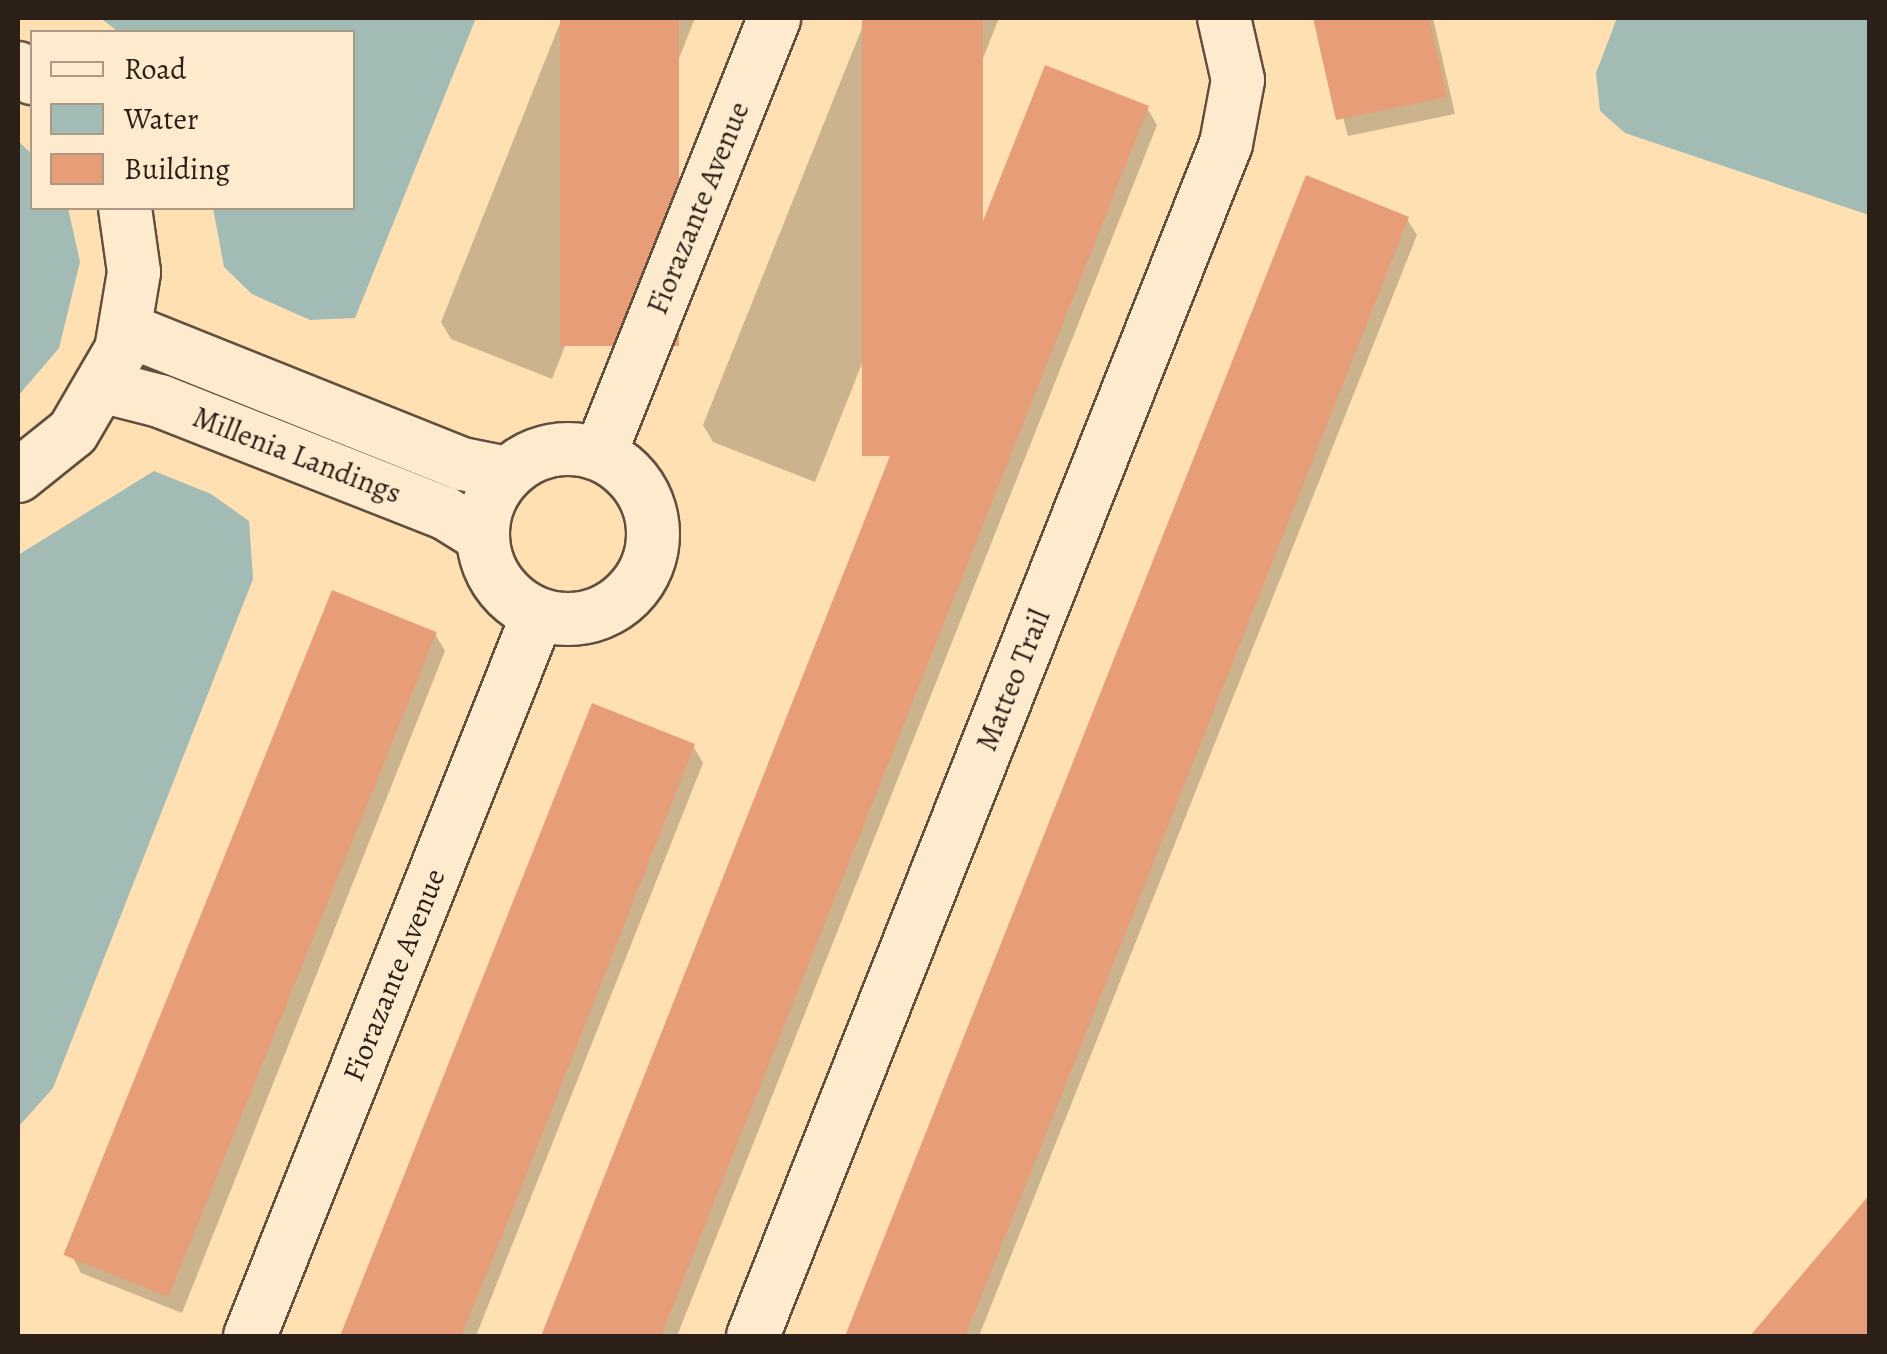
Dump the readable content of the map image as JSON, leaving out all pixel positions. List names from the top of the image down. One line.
{"streets":{"street":["Fiorazante Avenue","Millenia Landings","Matteo Trail"]},"crossings":[["Fiorazante Avenue","Millenia Landings"]],"legend":["Road","Water","Building"]}
